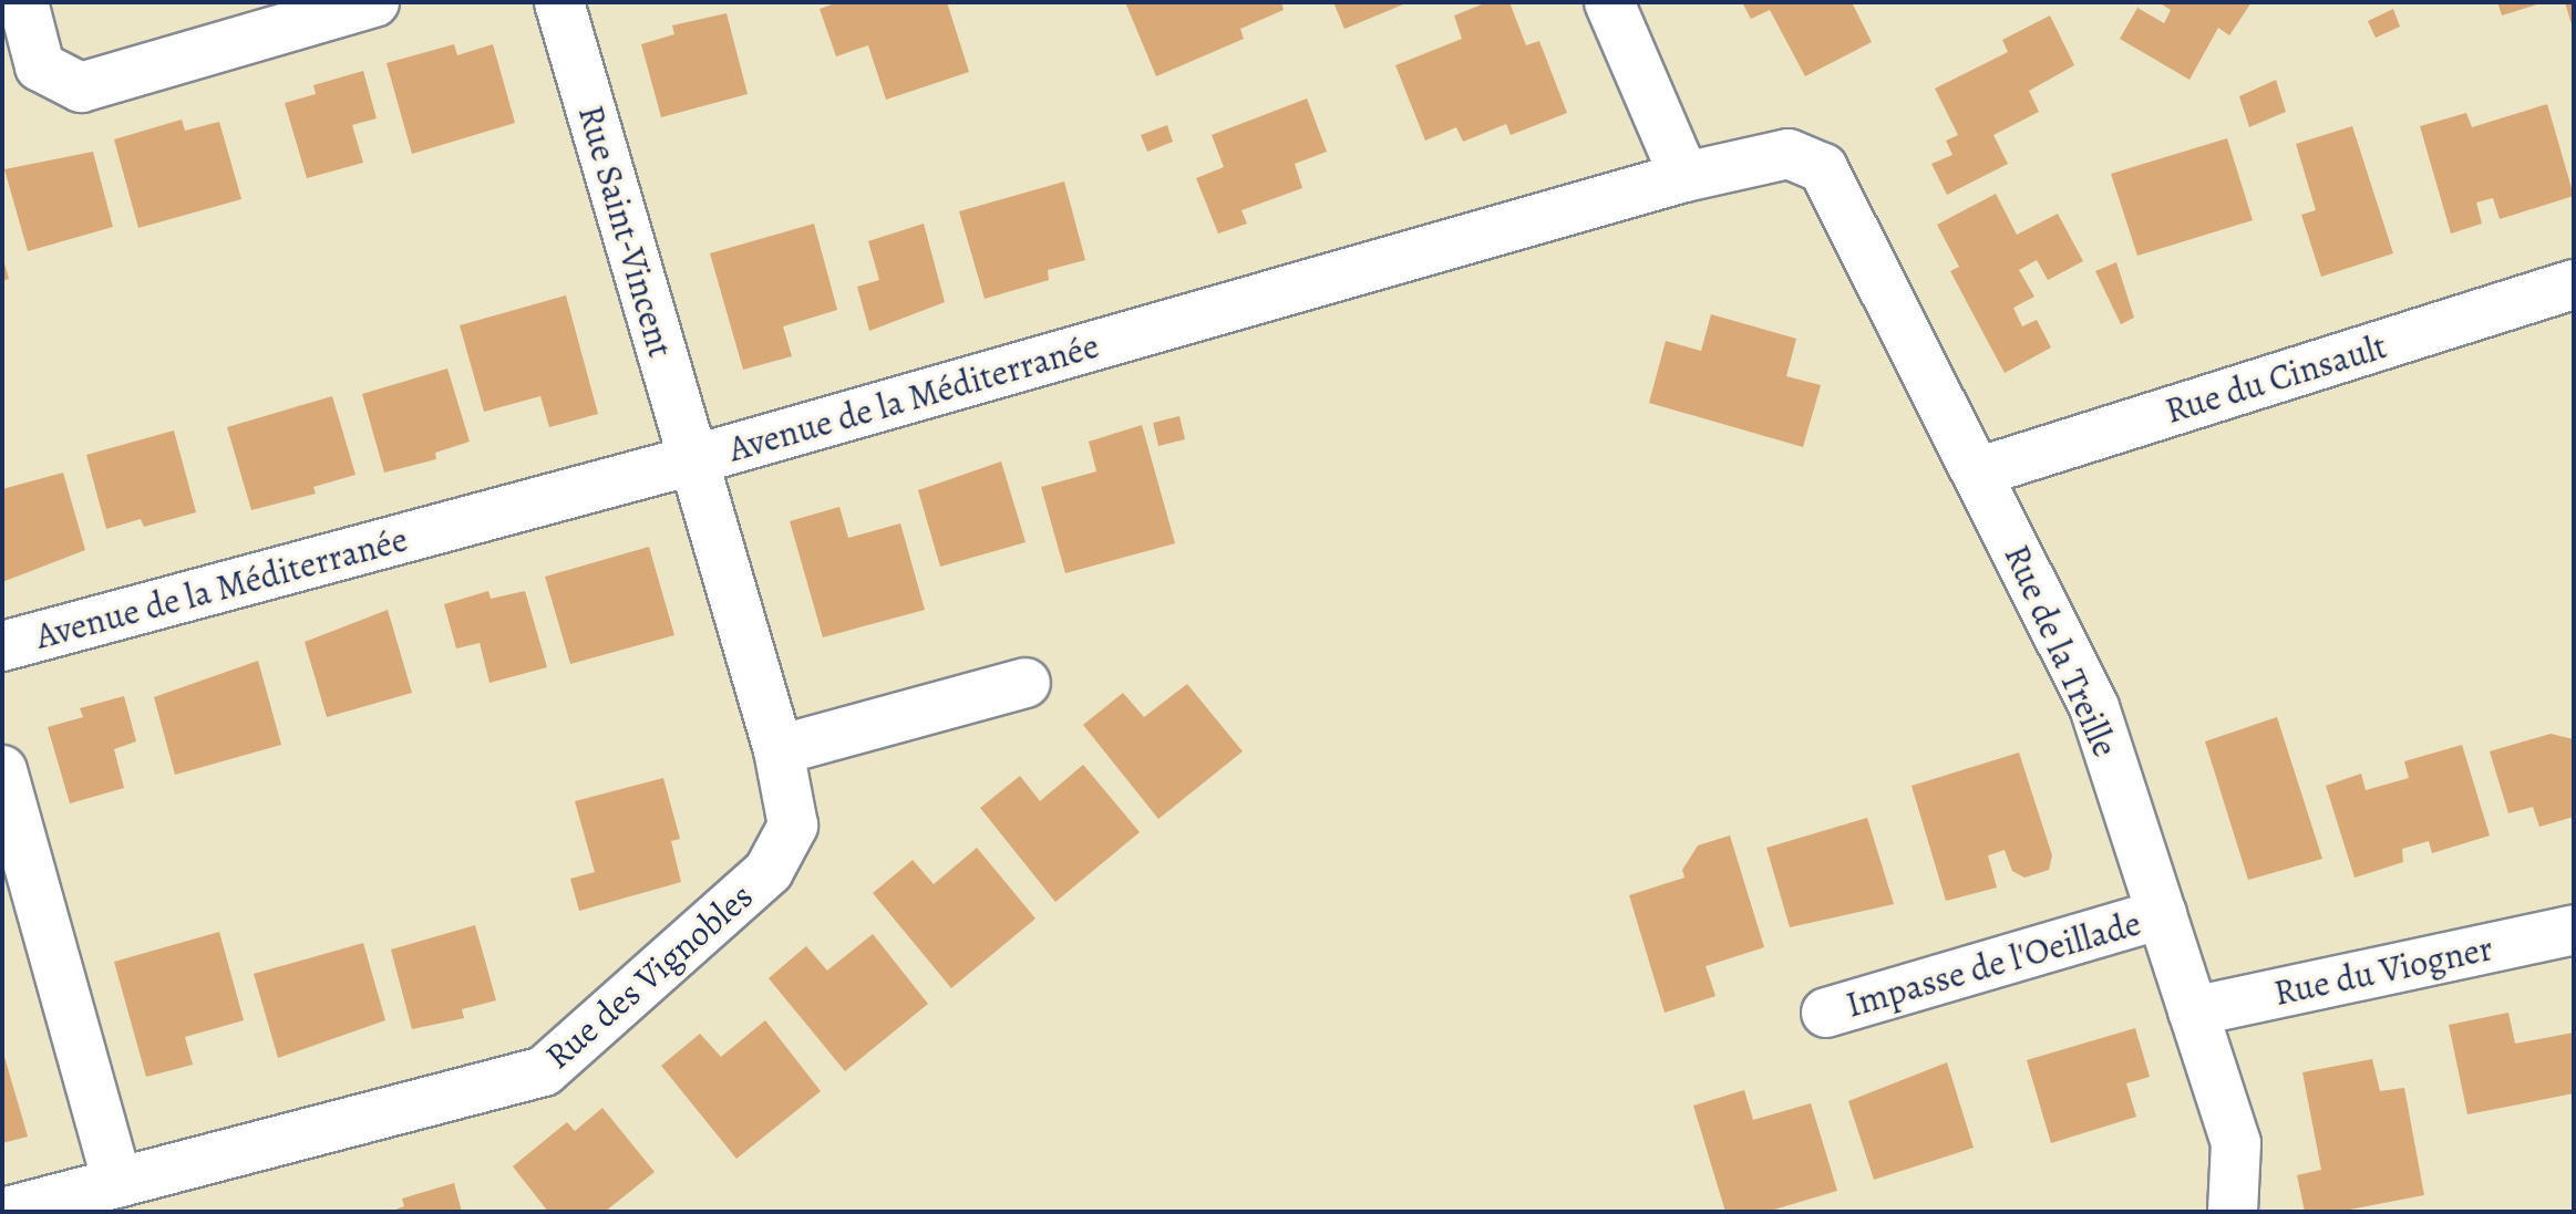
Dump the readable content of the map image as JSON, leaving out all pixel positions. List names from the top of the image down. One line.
{"streets":{"street":["Rue Saint-Vincent","Rue du Cinsault","Avenue de la Méditerranée","Rue de la Treille","Impasse de l'Oeillade","Rue du Viogner","Rue des Vignobles"]},"crossings":[["Rue Saint-Vincent","Avenue de la Méditerranée"],["Rue Saint-Vincent","Rue des Vignobles"],["Rue du Cinsault","Rue de la Treille"],["Avenue de la Méditerranée","Rue de la Treille"],["Avenue de la Méditerranée","Rue des Vignobles"],["Rue de la Treille","Impasse de l'Oeillade"],["Rue de la Treille","Rue du Viogner"]]}
